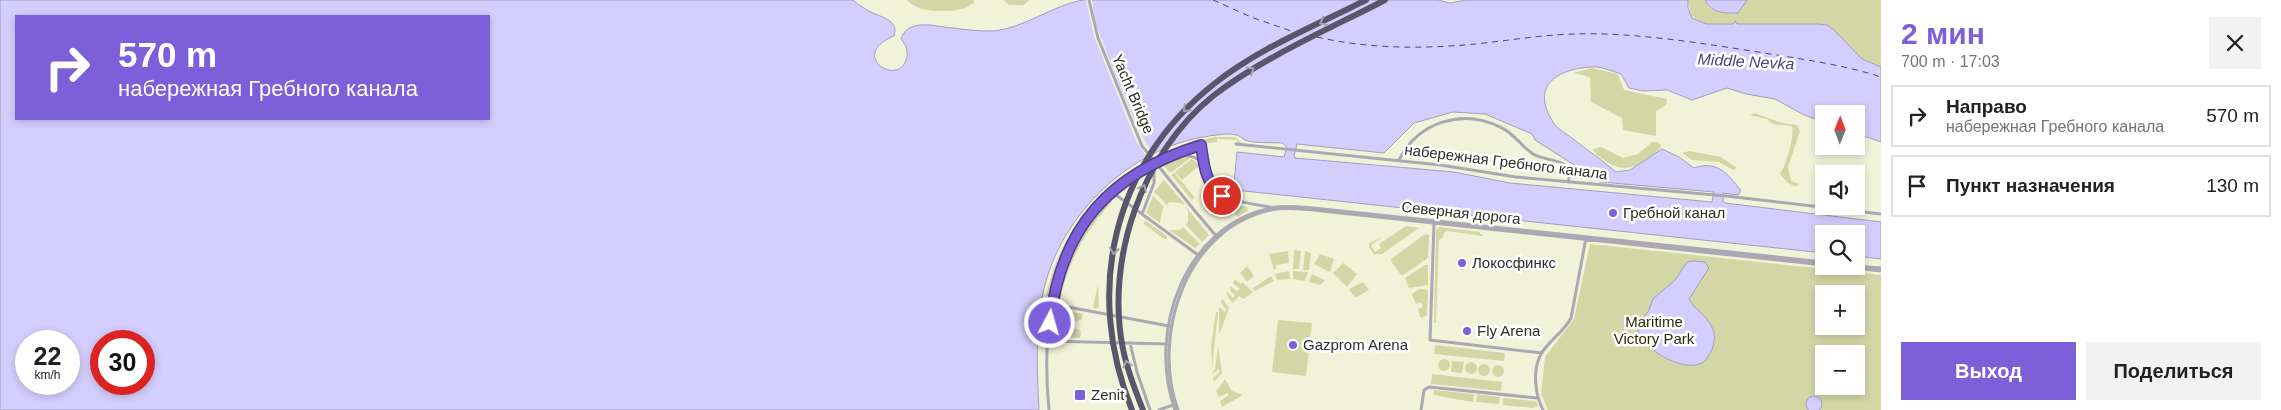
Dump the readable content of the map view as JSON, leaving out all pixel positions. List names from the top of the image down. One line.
{"streets":{"street":["Yacht Bridge","набережная Гребного канала","Северная дорога"]},"crossings":[["Yacht Bridge","Северная дорога"]],"water":["Middle Nevka"],"parks":["Maritime Victory Park"],"places":{"other":["Гребной канал","Локосфинкс","Fly Arena","Gazprom Arena"],"transit":["Zenit"]},"north":"top","page":{"heading":["2 мин","700 m · 17:03"],"turn":["570 m","набережная Гребного канала"],"list":[{"name":"Направо","note":"набережная Гребного канала","value":"570 m"},{"name":"Пункт назначения","value":"130 m"}],"map_buttons":["+","−"],"speed":"22 km/h","limit":"30","buttons":["Выход","Поделиться"]}}
